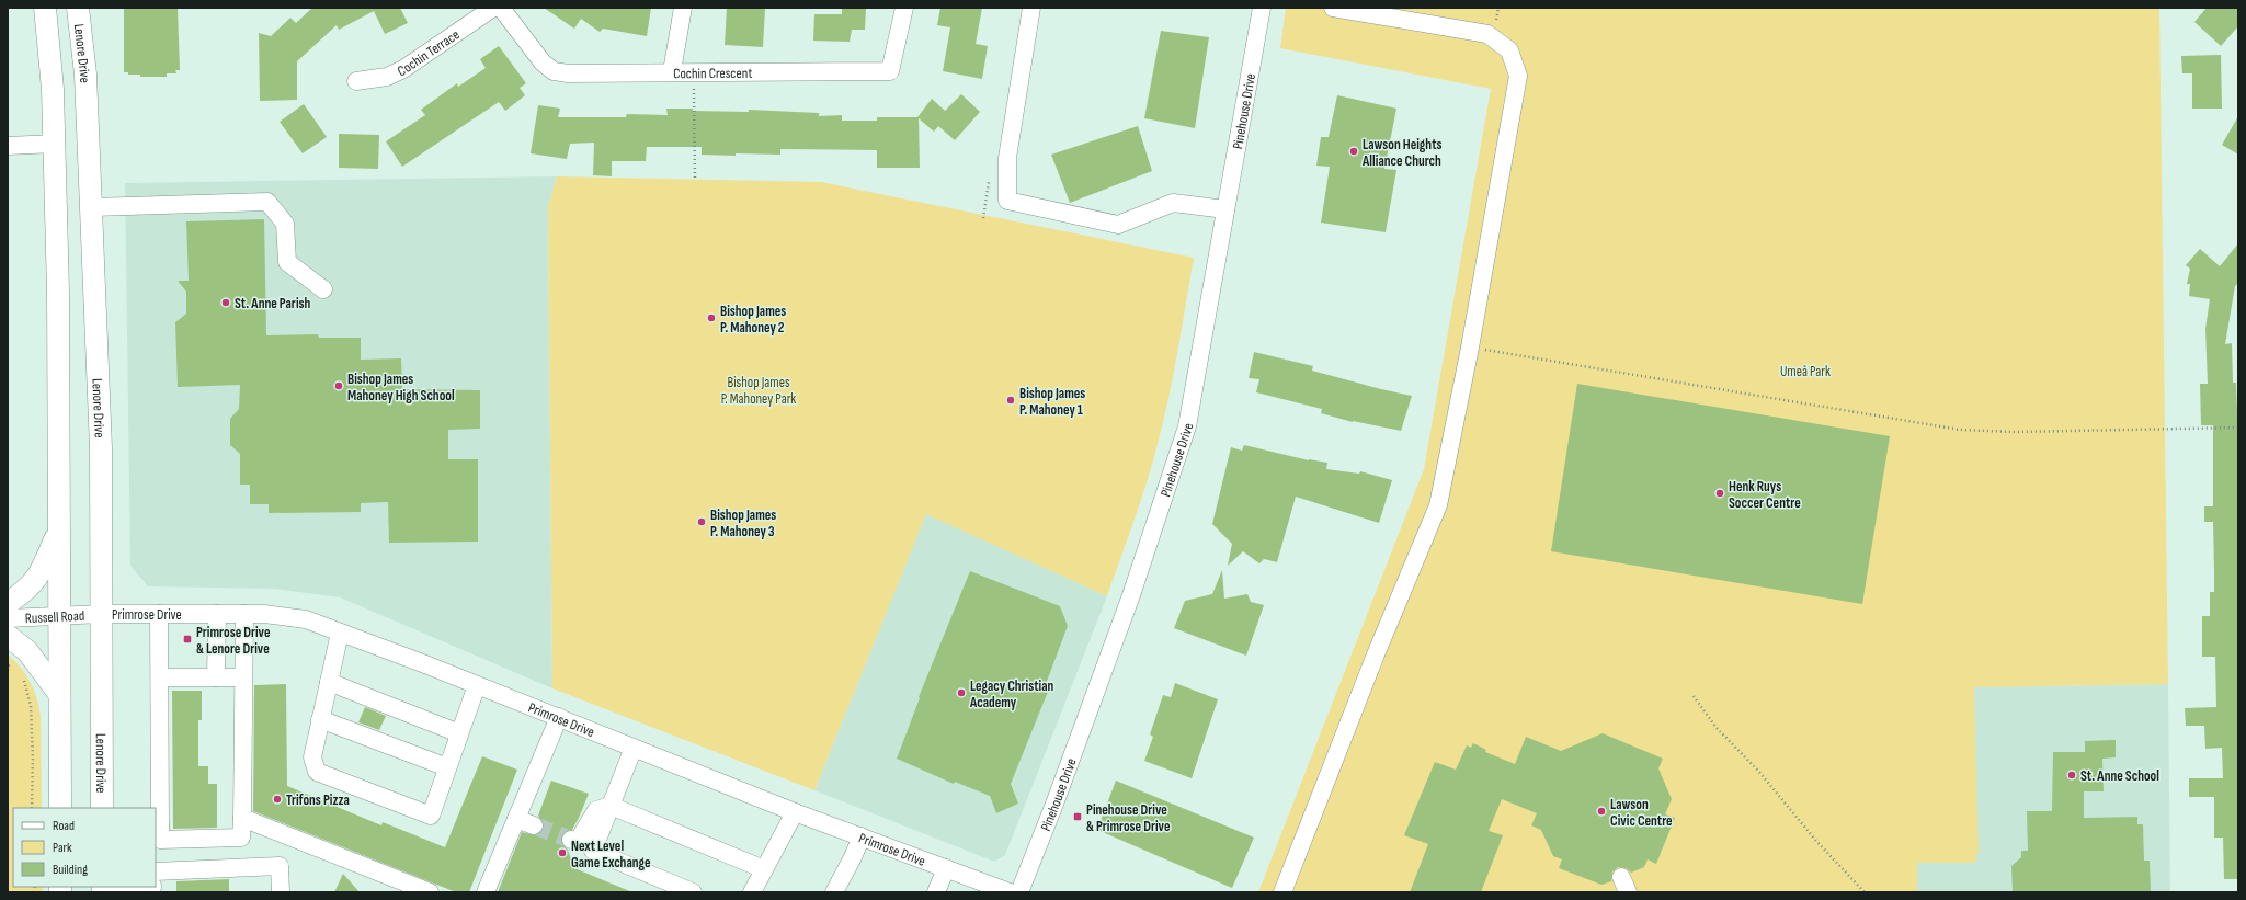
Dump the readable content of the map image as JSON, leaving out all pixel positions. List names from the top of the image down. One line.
{"streets":{"main road":["Lenore Drive"],"street":["Cochin Terrace","Cochin Crescent","Pinehouse Drive","Primrose Drive","Russell Road"]},"crossings":[["Lenore Drive","Primrose Drive"],["Lenore Drive","Russell Road"],["Primrose Drive","Russell Road"]],"parks":["Umeå Park","Bishop James P. Mahoney Park"],"places":{"other":["Lawson Heights Alliance Church","St. Anne Parish","Bishop James P. Mahoney 2","Bishop James Mahoney High School","Bishop James P. Mahoney 1","Henk Ruys Soccer Centre","Bishop James P. Mahoney 3","Legacy Christian Academy","St. Anne School","Trifons Pizza","Lawson Civic Centre","Next Level Game Exchange"],"transit":["Primrose Drive & Lenore Drive","Pinehouse Drive & Primrose Drive"]},"legend":["Road","Park","Building"]}
